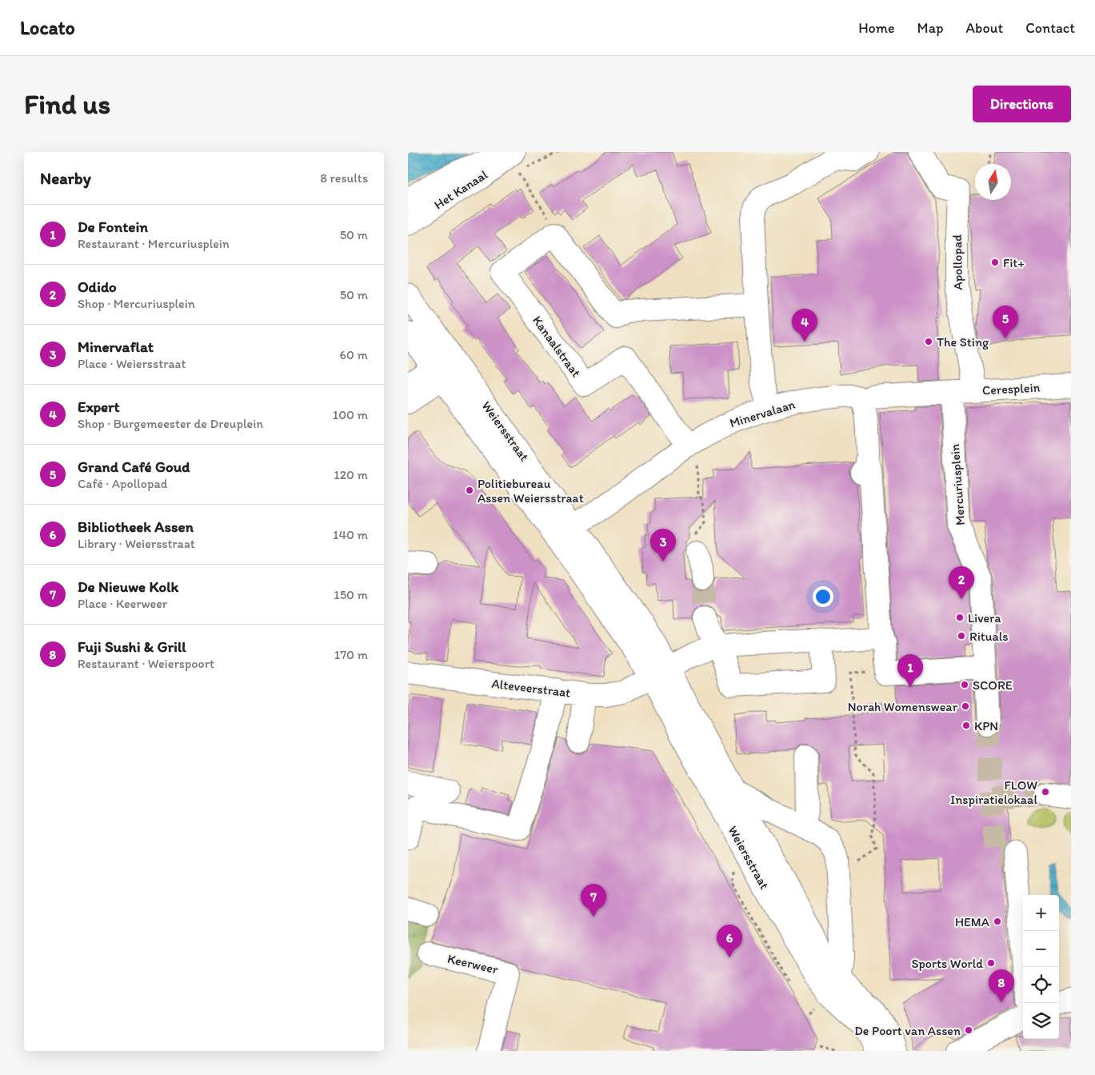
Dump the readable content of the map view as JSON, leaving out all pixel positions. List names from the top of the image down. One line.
{"streets":{"street":["Het Kanaal","Apollopad","Kanaalstraat","Ceresplein","Minervalaan","Weiersstraat","Mercuriusplein","Alteveerstraat","Keerweer"]},"crossings":[["Apollopad","Ceresplein"],["Kanaalstraat","Minervalaan"],["Ceresplein","Minervalaan"],["Ceresplein","Mercuriusplein"],["Minervalaan","Weiersstraat"],["Minervalaan","Mercuriusplein"],["Weiersstraat","Alteveerstraat"]],"places":["Fit+","The Sting","Politiebureau Assen Weiersstraat","Livera","Rituals","SCORE","Norah Womenswear","KPN","FLOW Inspiratielokaal","HEMA","Sports World","De Poort van Assen"],"north":"top","page":{"header":"Locato","nav":["Home","Map","About","Contact"],"buttons":"Directions","title":"Find us","heading":["Nearby","8 results"],"list":[{"mark":"1","name":"De Fontein","note":"Restaurant · Mercuriusplein","value":"50 m"},{"mark":"2","name":"Odido","note":"Shop · Mercuriusplein","value":"50 m"},{"mark":"3","name":"Minervaflat","note":"Place · Weiersstraat","value":"60 m"},{"mark":"4","name":"Expert","note":"Shop · Burgemeester de Dreuplein","value":"100 m"},{"mark":"5","name":"Grand Café Goud","note":"Café · Apollopad","value":"120 m"},{"mark":"6","name":"Bibliotheek Assen","note":"Library · Weiersstraat","value":"140 m"},{"mark":"7","name":"De Nieuwe Kolk","note":"Place · Keerweer","value":"150 m"},{"mark":"8","name":"Fuji Sushi & Grill","note":"Restaurant · Weierspoort","value":"170 m"}],"pins":["5","4","3","2","1","7","6","8"],"map_buttons":["+","−"]}}
